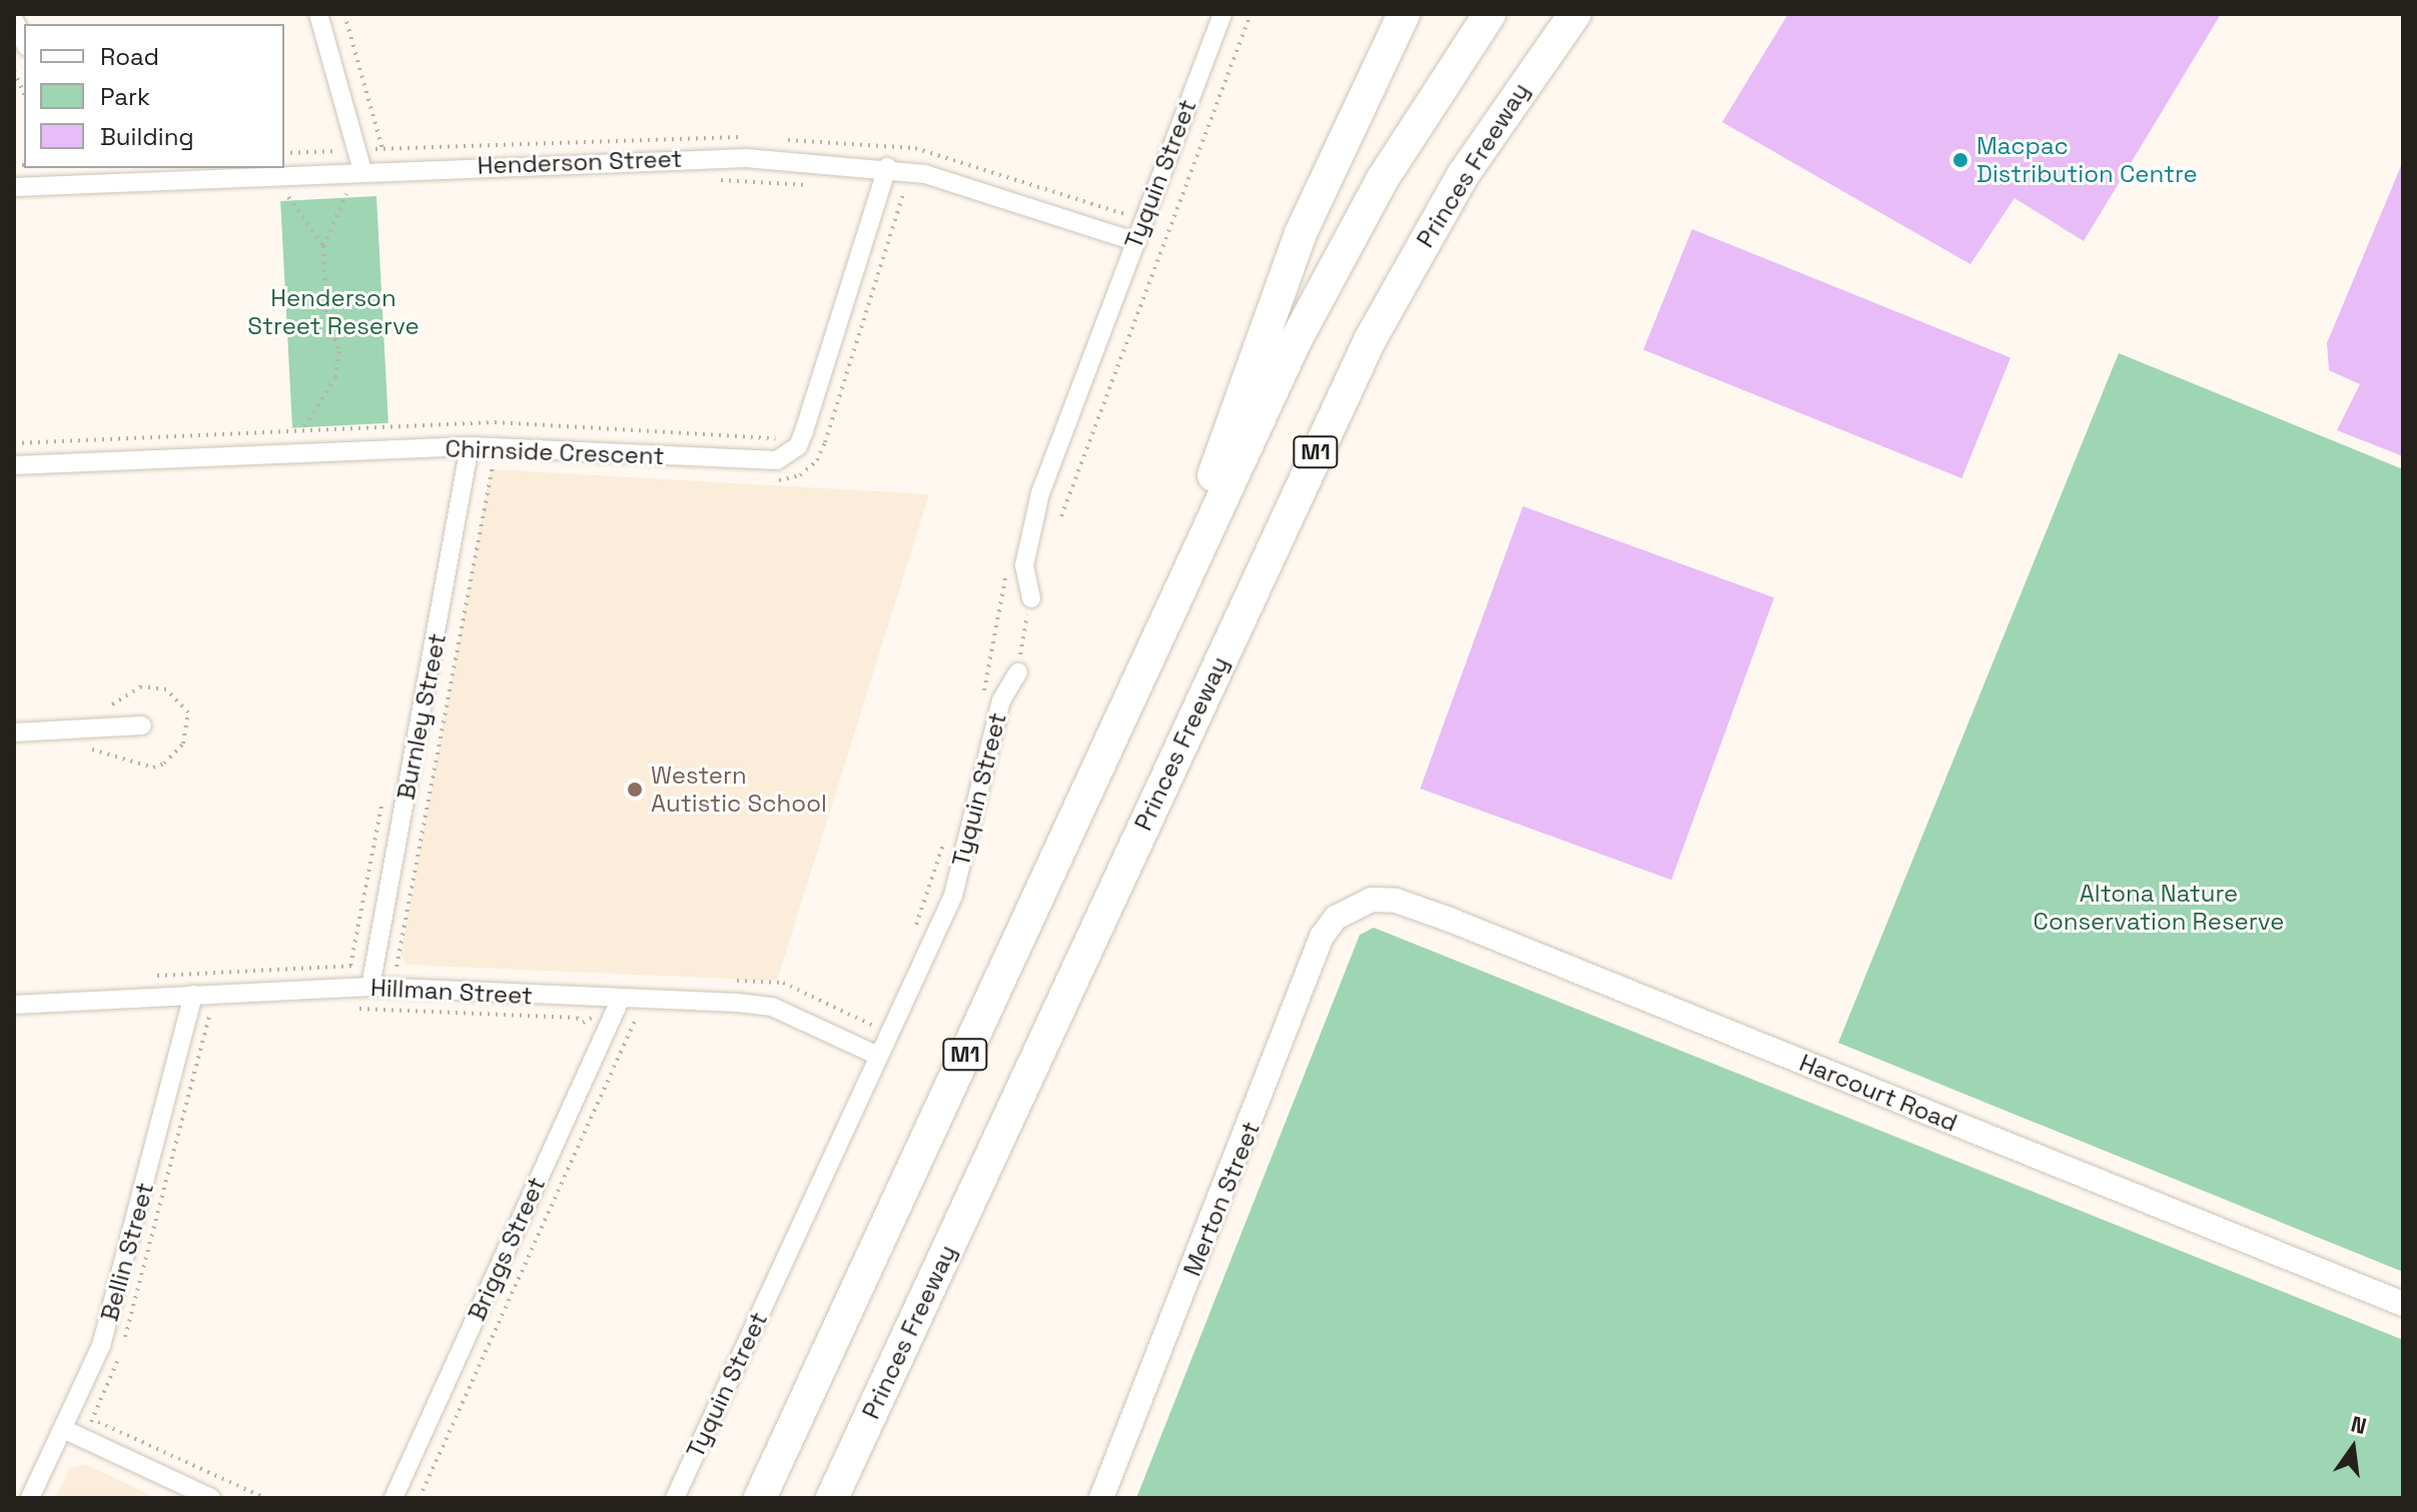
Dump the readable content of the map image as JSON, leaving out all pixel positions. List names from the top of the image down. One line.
{"streets":{"highway":["Princes Freeway","M1"],"street":["Henderson Street","Tyquin Street","Chirnside Crescent","Burnley Street","Hillman Street","Harcourt Road","Merton Street","Briggs Street","Bellin Street"]},"crossings":[["Henderson Street","Tyquin Street"],["Henderson Street","Chirnside Crescent"],["Tyquin Street","Hillman Street"],["Chirnside Crescent","Burnley Street"],["Burnley Street","Hillman Street"],["Hillman Street","Briggs Street"],["Hillman Street","Bellin Street"],["Harcourt Road","Merton Street"]],"parks":["Henderson Street Reserve","Altona Nature Conservation Reserve"],"places":["Macpac Distribution Centre","Western Autistic School"],"legend":["Road","Park","Building"],"north":"top"}
